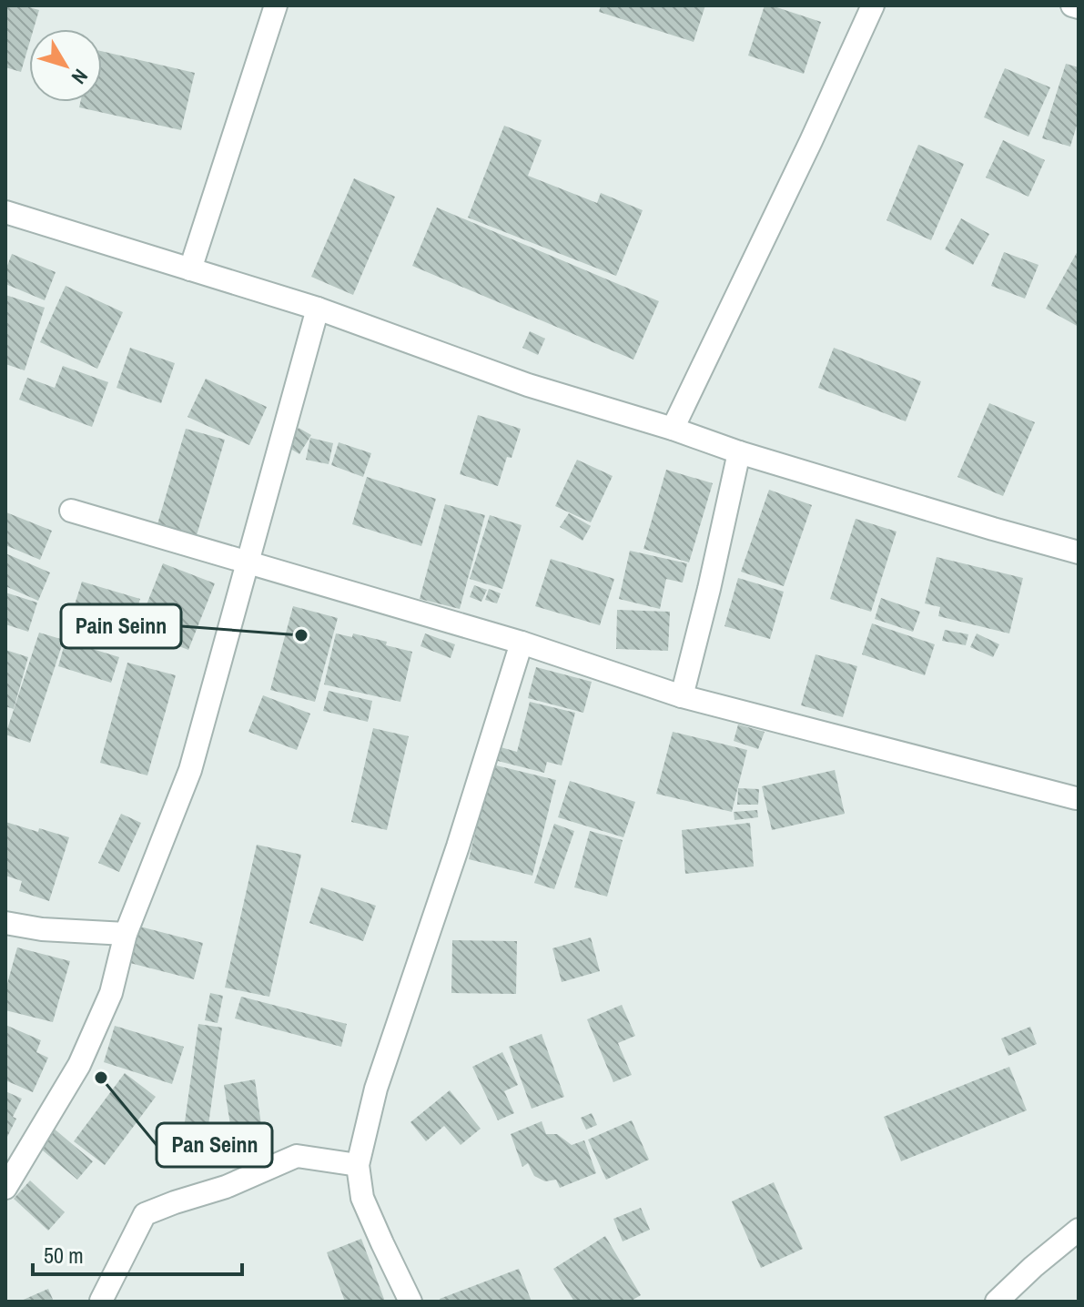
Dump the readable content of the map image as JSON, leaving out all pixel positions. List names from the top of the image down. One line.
{"places":["Pain Seinn","Pan Seinn"],"scale_bar":"50 m","north":"bottom right"}
